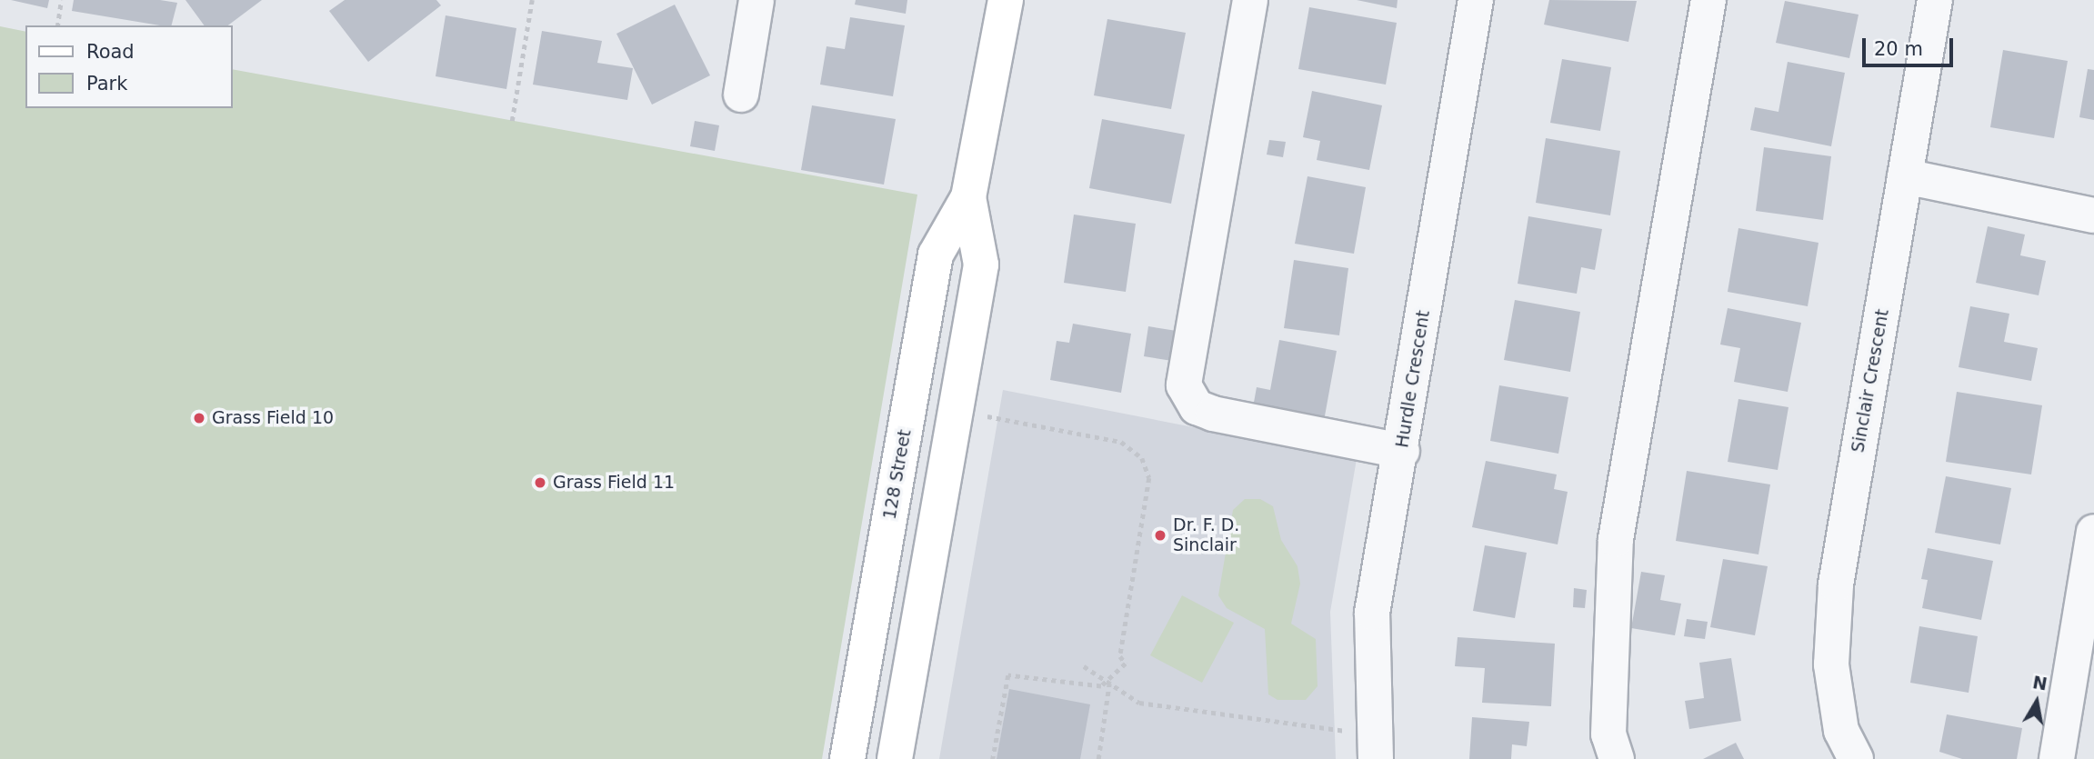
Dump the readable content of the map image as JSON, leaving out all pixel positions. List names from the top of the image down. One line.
{"streets":{"main road":["128 Street"],"street":["Hurdle Crescent","Sinclair Crescent"]},"places":["Grass Field 10","Grass Field 11","Dr. F. D. Sinclair"],"legend":["Road","Park"],"scale_bar":"20 m","north":"top"}
